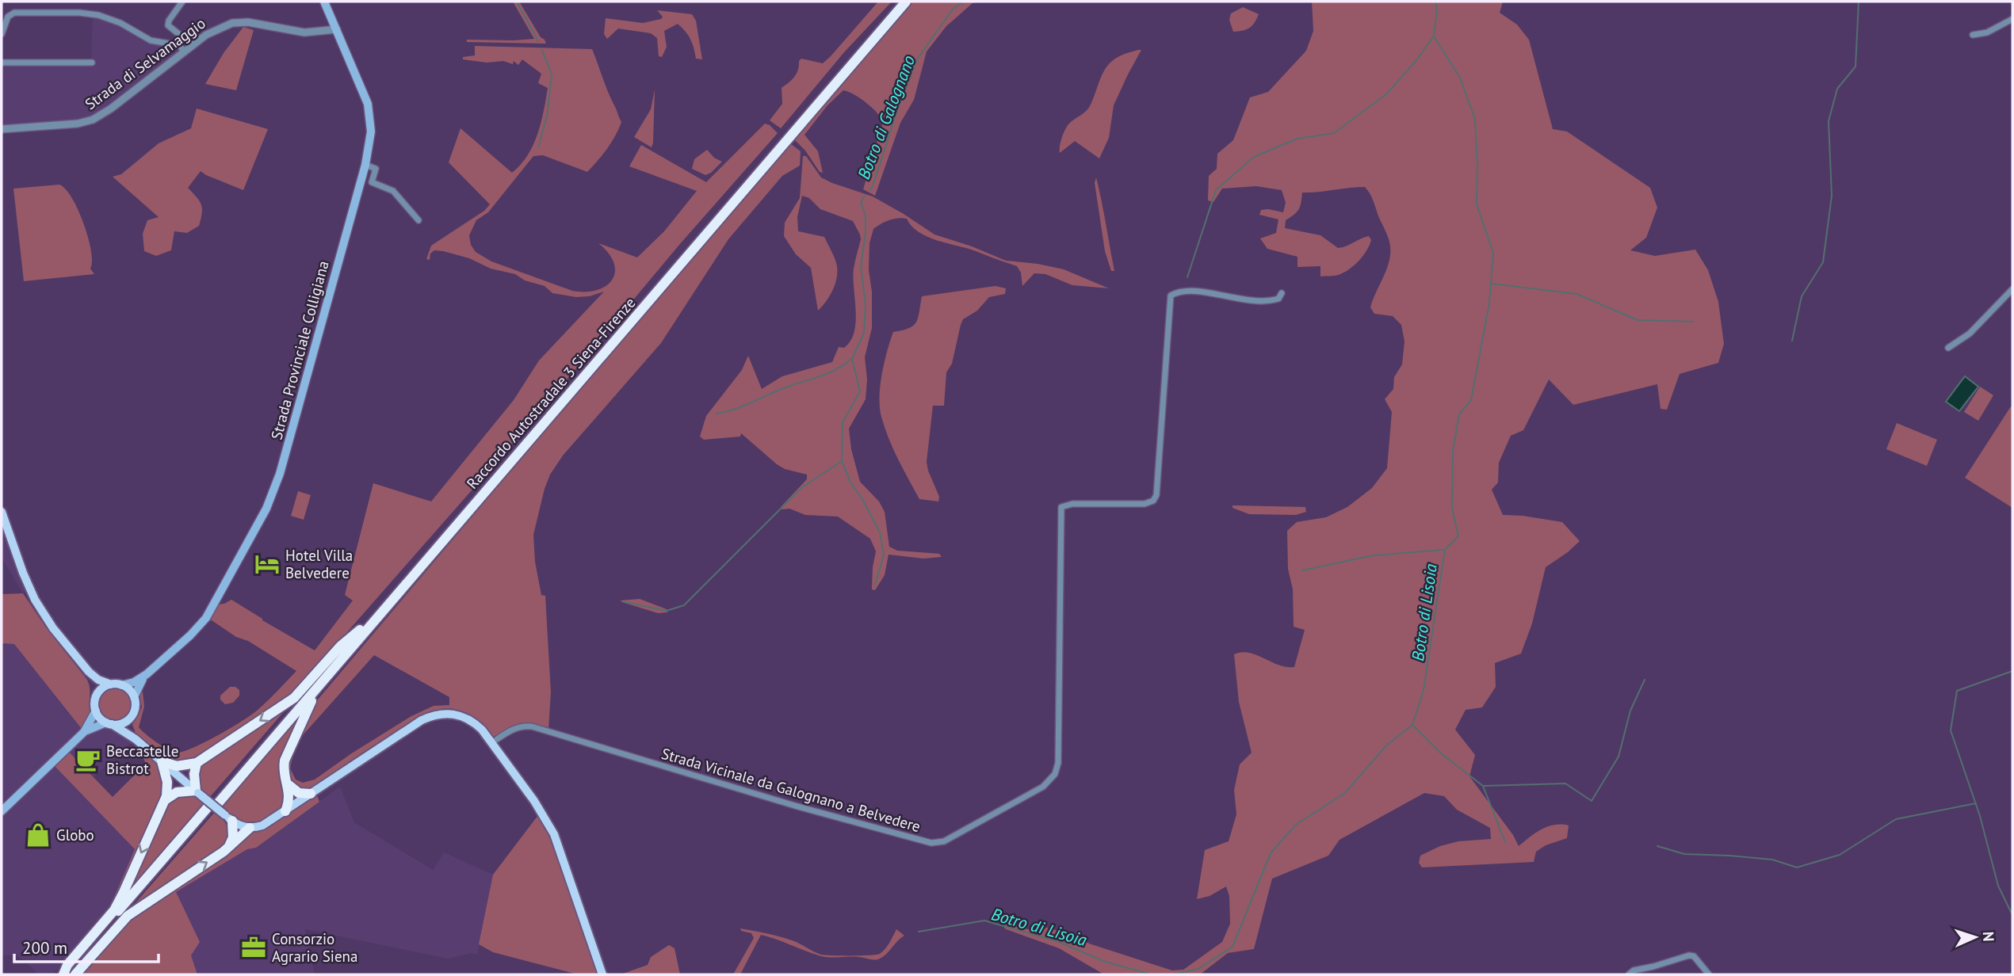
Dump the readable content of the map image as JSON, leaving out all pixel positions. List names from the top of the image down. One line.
{"streets":{"highway":["Raccordo Autostradale 3 Siena-Firenze"],"main road":["Strada Provinciale Colligiana"],"street":["Strada di Selvamaggio","Strada Vicinale da Galognano a Belvedere"]},"crossings":[["Strada di Selvamaggio","Strada Provinciale Colligiana"]],"water":["Botro di Galognano","Botro di Lisoia"],"places":{"hotel":["Hotel Villa Belvedere"],"cafe":["Beccastelle Bistrot"],"shop":["Globo"],"office":["Consorzio Agrario Siena"]},"scale_bar":"200 m","north":"right"}
